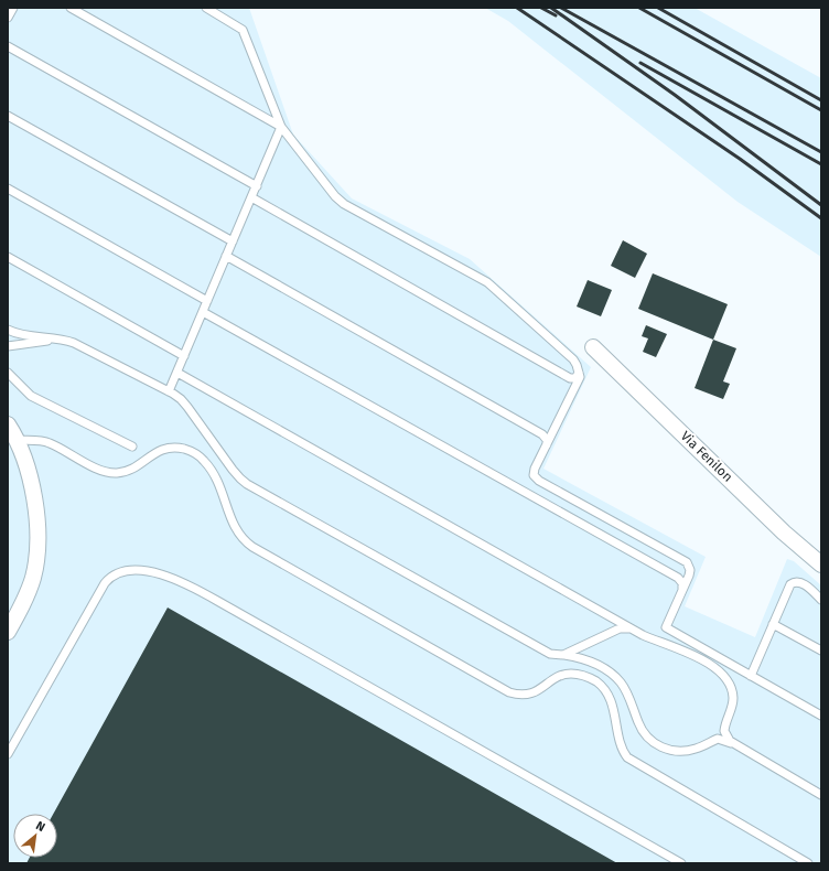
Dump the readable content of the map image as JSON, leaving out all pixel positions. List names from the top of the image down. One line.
{"streets":{"street":["Via Fenilon"]},"north":"top right"}
